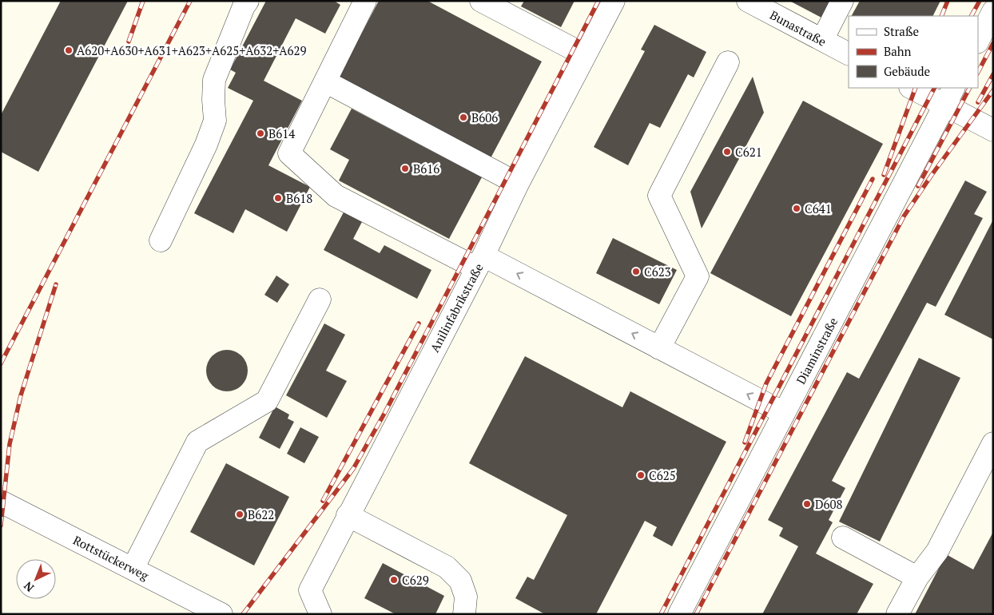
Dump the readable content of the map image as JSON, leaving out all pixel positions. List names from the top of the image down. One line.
{"streets":{"street":["Bunastraße","Anilinfabrikstraße","Diaminstraße","Rottstückerweg"]},"places":["A620+A630+A631+A623+A625+A632+A629","B606","B614","C621","B616","B618","C641","C623","C625","D608","B622","C629"],"legend":["Straße","Bahn","Gebäude"],"north":"bottom left"}
